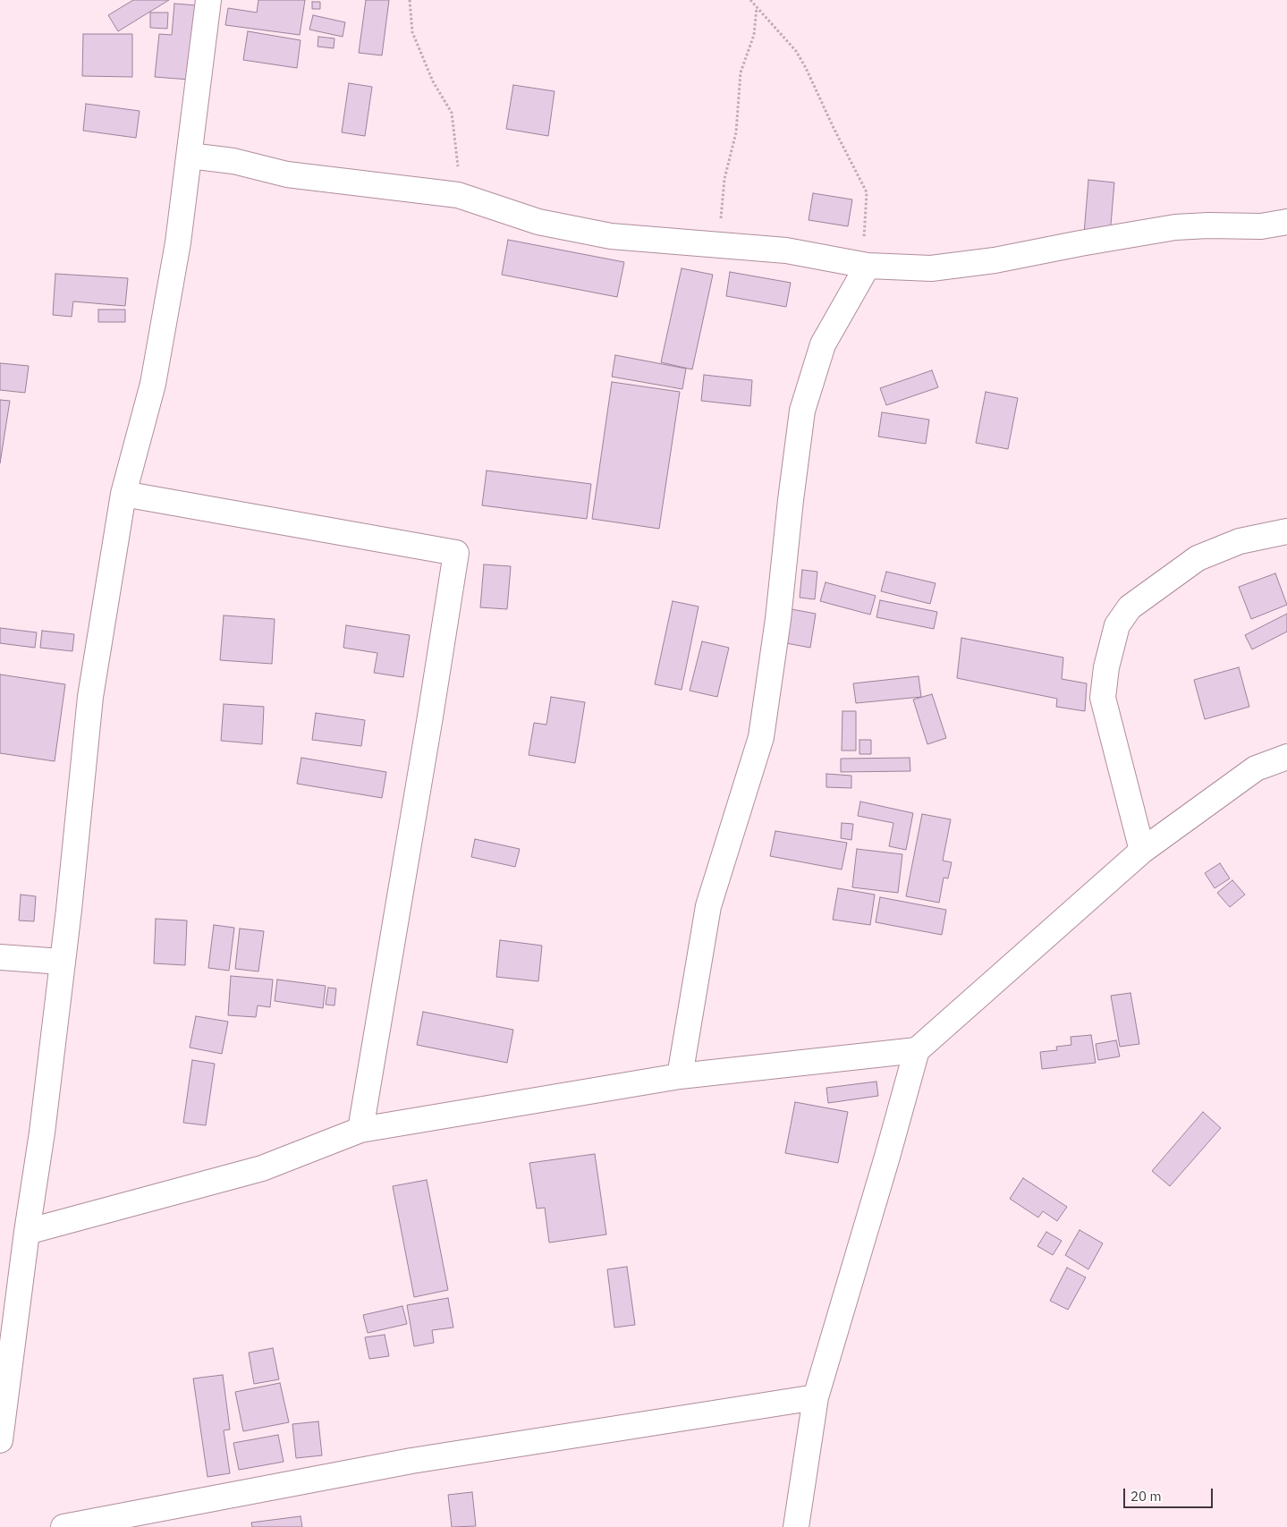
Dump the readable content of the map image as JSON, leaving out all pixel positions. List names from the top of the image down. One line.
{"scale_bar":"20 m"}
